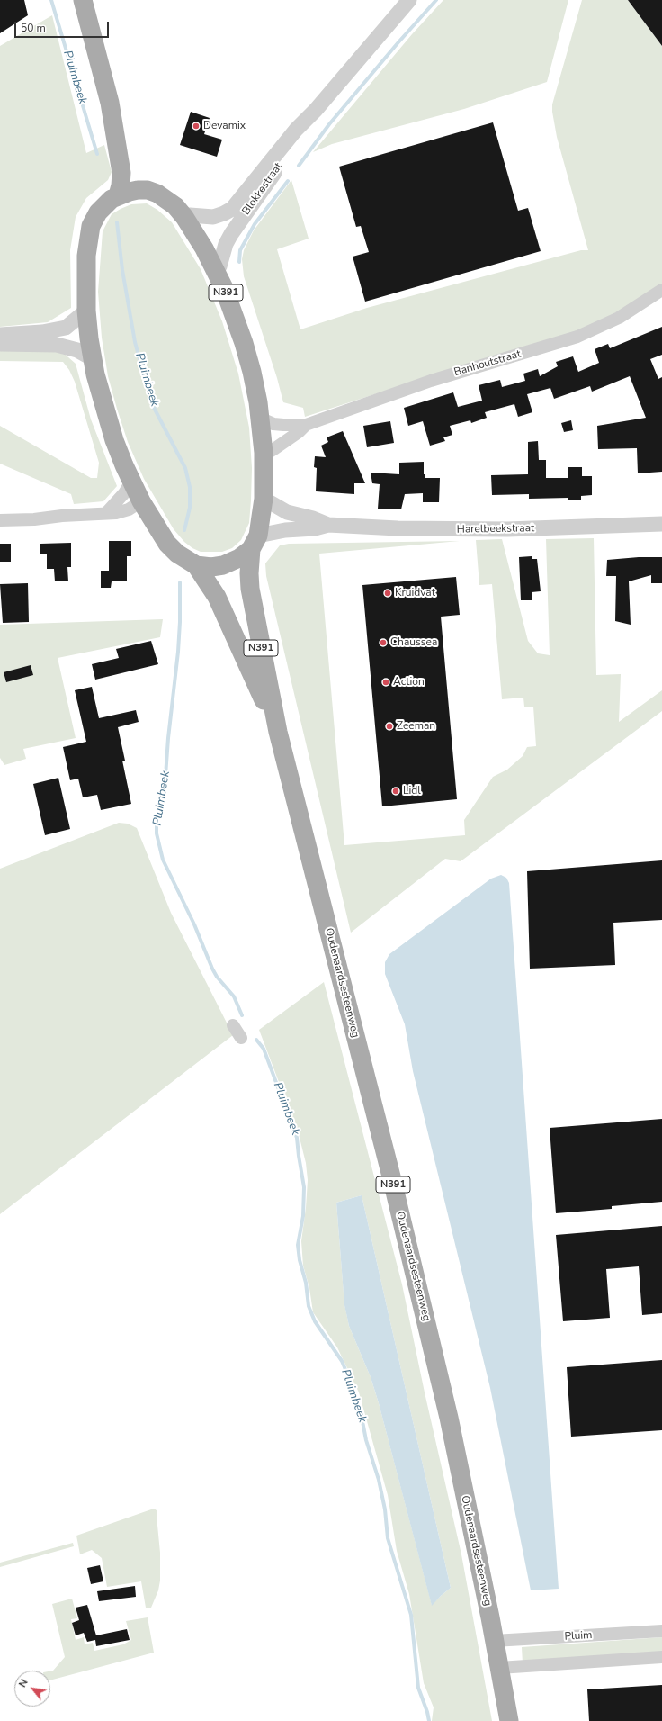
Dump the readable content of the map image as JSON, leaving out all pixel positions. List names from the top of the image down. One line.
{"streets":{"main road":["N391","Oudenaardsesteenweg"],"street":["Blokkestraat","Banhoutstraat","Harelbeekstraat","Pluim"]},"crossings":[["Blokkestraat","N391"],["N391","Banhoutstraat"],["N391","Harelbeekstraat"],["N391","Oudenaardsesteenweg"],["Harelbeekstraat","Oudenaardsesteenweg"],["Oudenaardsesteenweg","Pluim"]],"water":["Pluimbeek"],"places":["Devamix","Kruidvat","Chaussea","Action","Zeeman","Lidl"],"scale_bar":"50 m","north":"top left"}
